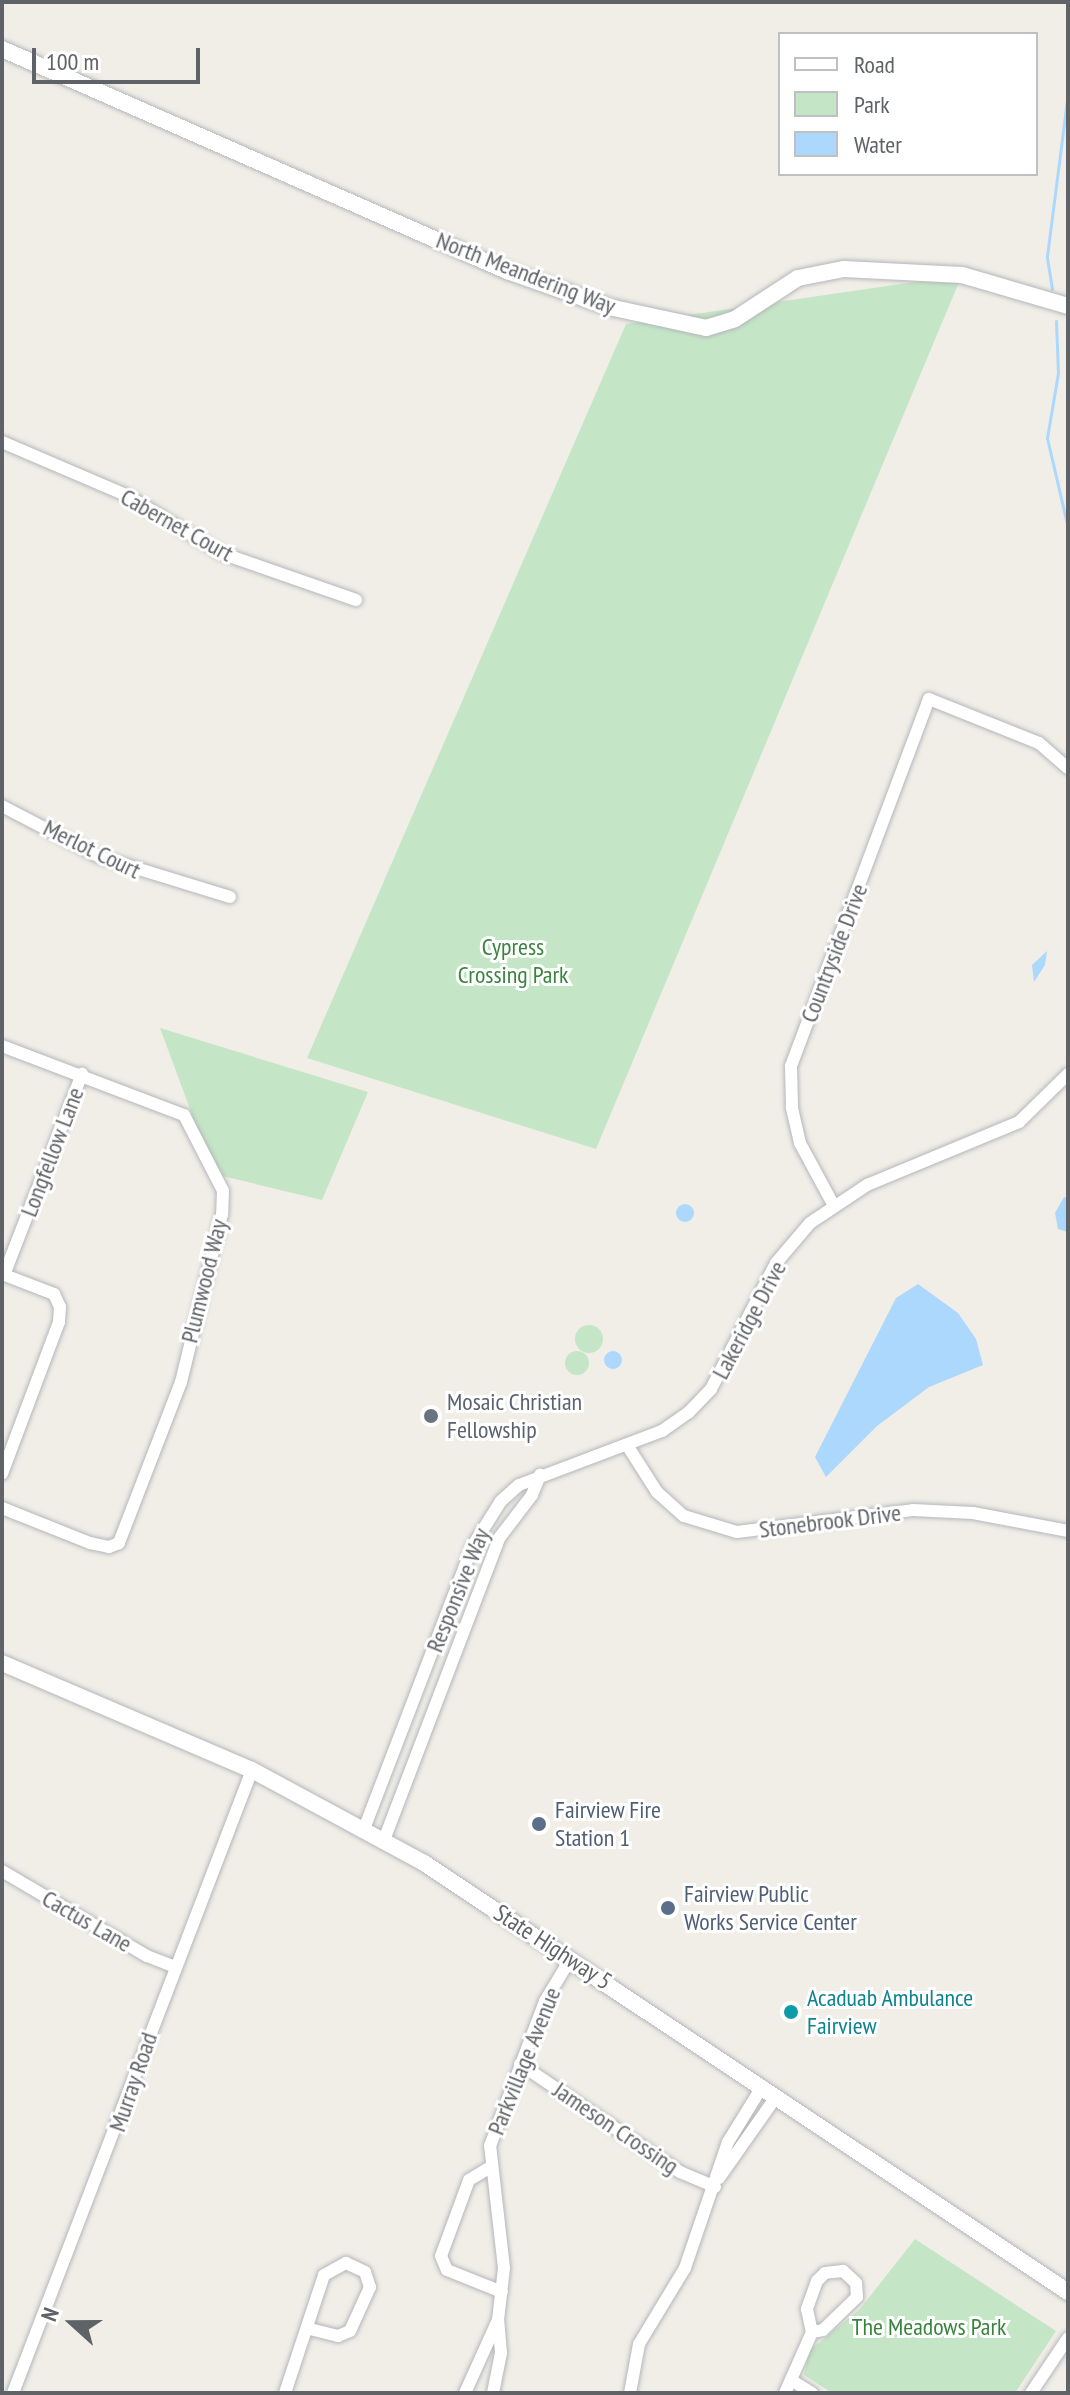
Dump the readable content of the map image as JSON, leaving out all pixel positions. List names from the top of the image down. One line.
{"streets":{"main road":["North Meandering Way","State Highway 5"],"street":["Cabernet Court","Merlot Court","Countryside Drive","Longfellow Lane","Plumwood Way","Lakeridge Drive","Stonebrook Drive","Responsive Way","Cactus Lane","Parkvillage Avenue","Murray Road","Jameson Crossing"]},"crossings":[["Countryside Drive","Lakeridge Drive"],["Longfellow Lane","Plumwood Way"],["Lakeridge Drive","Stonebrook Drive"],["Lakeridge Drive","Responsive Way"],["Responsive Way","State Highway 5"],["Cactus Lane","Murray Road"],["State Highway 5","Parkvillage Avenue"],["State Highway 5","Murray Road"],["Parkvillage Avenue","Jameson Crossing"]],"parks":["Cypress Crossing Park","The Meadows Park"],"places":["Mosaic Christian Fellowship","Fairview Fire Station 1","Fairview Public Works Service Center","Acaduab Ambulance Fairview"],"legend":["Road","Park","Water"],"scale_bar":"100 m","north":"left"}
